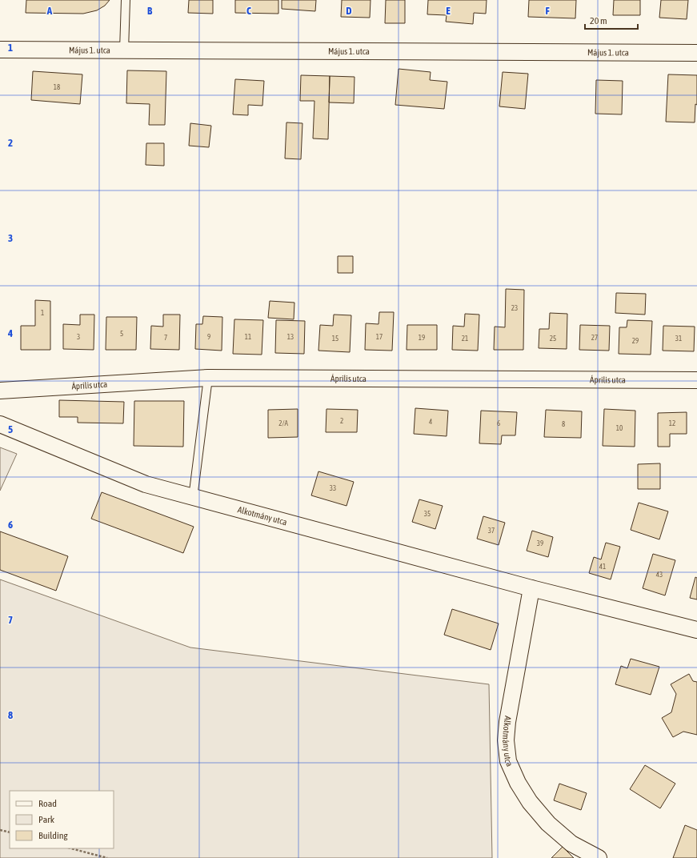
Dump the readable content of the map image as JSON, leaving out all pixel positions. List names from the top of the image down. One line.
{"streets":{"street":["Május 1. utca","Április utca","Alkotmány utca"]},"house_numbers":["18","23","1","5","3","9","11","13","17","7","19","27","15","21","25","31","29","2","4","2/A","6","12","8","10","33","35","37","39","41","43"],"legend":["Road","Park","Building"],"scale_bar":"20 m","grid":{"columns":["A","B","C","D","E","F"],"rows":["1","2","3","4","5","6","7","8"]}}
